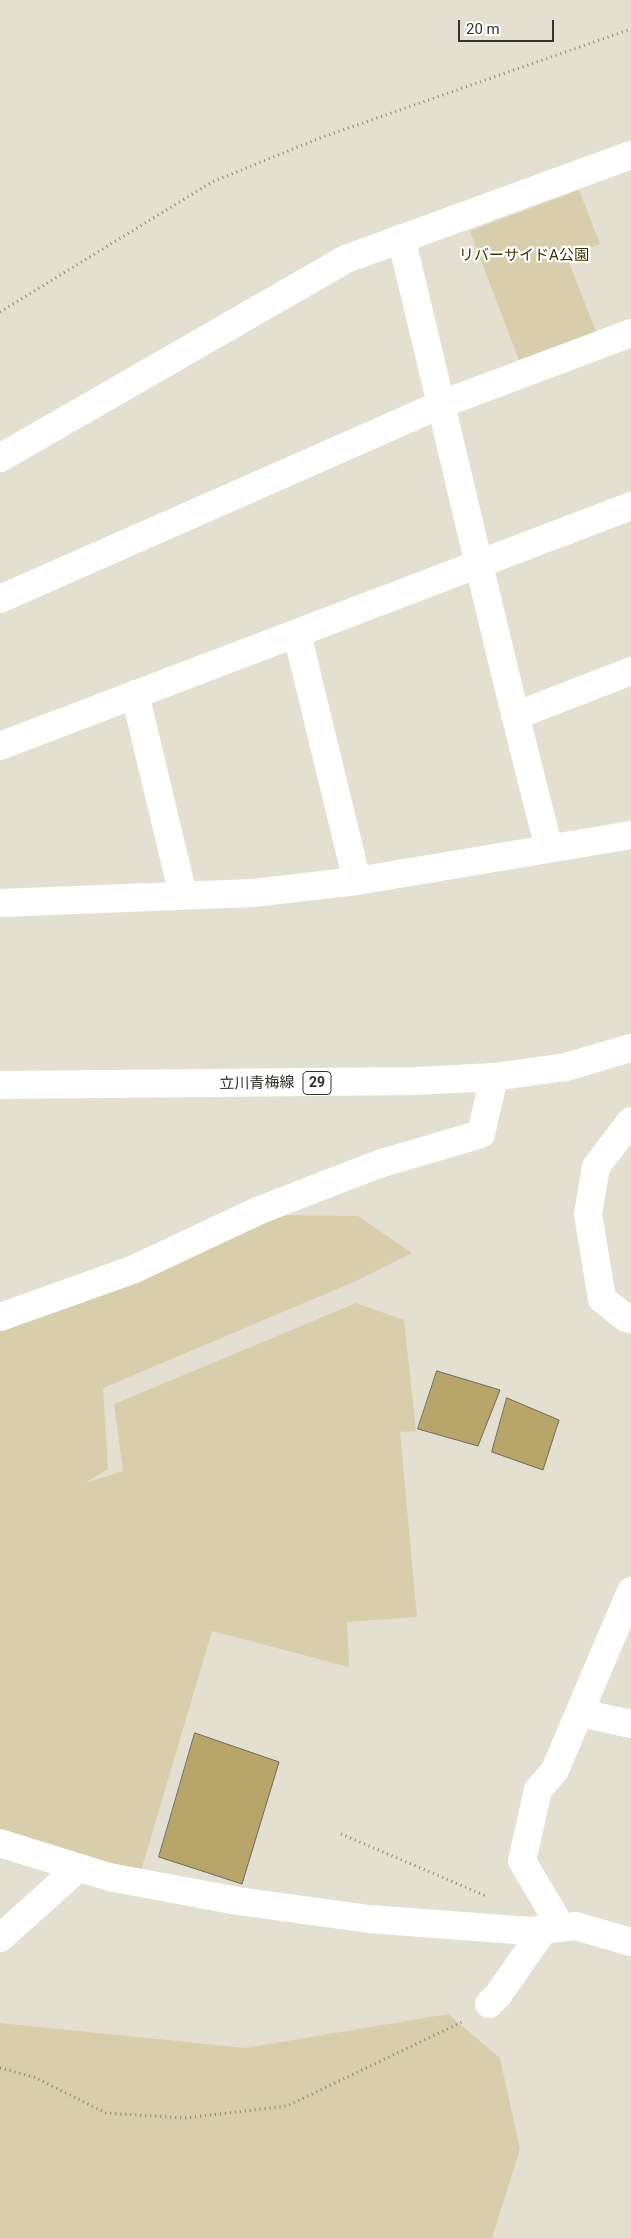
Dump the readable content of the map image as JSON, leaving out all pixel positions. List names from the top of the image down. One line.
{"streets":{"street":["29","立川青梅線"]},"parks":["リバーサイドA公園"],"scale_bar":"20 m"}
